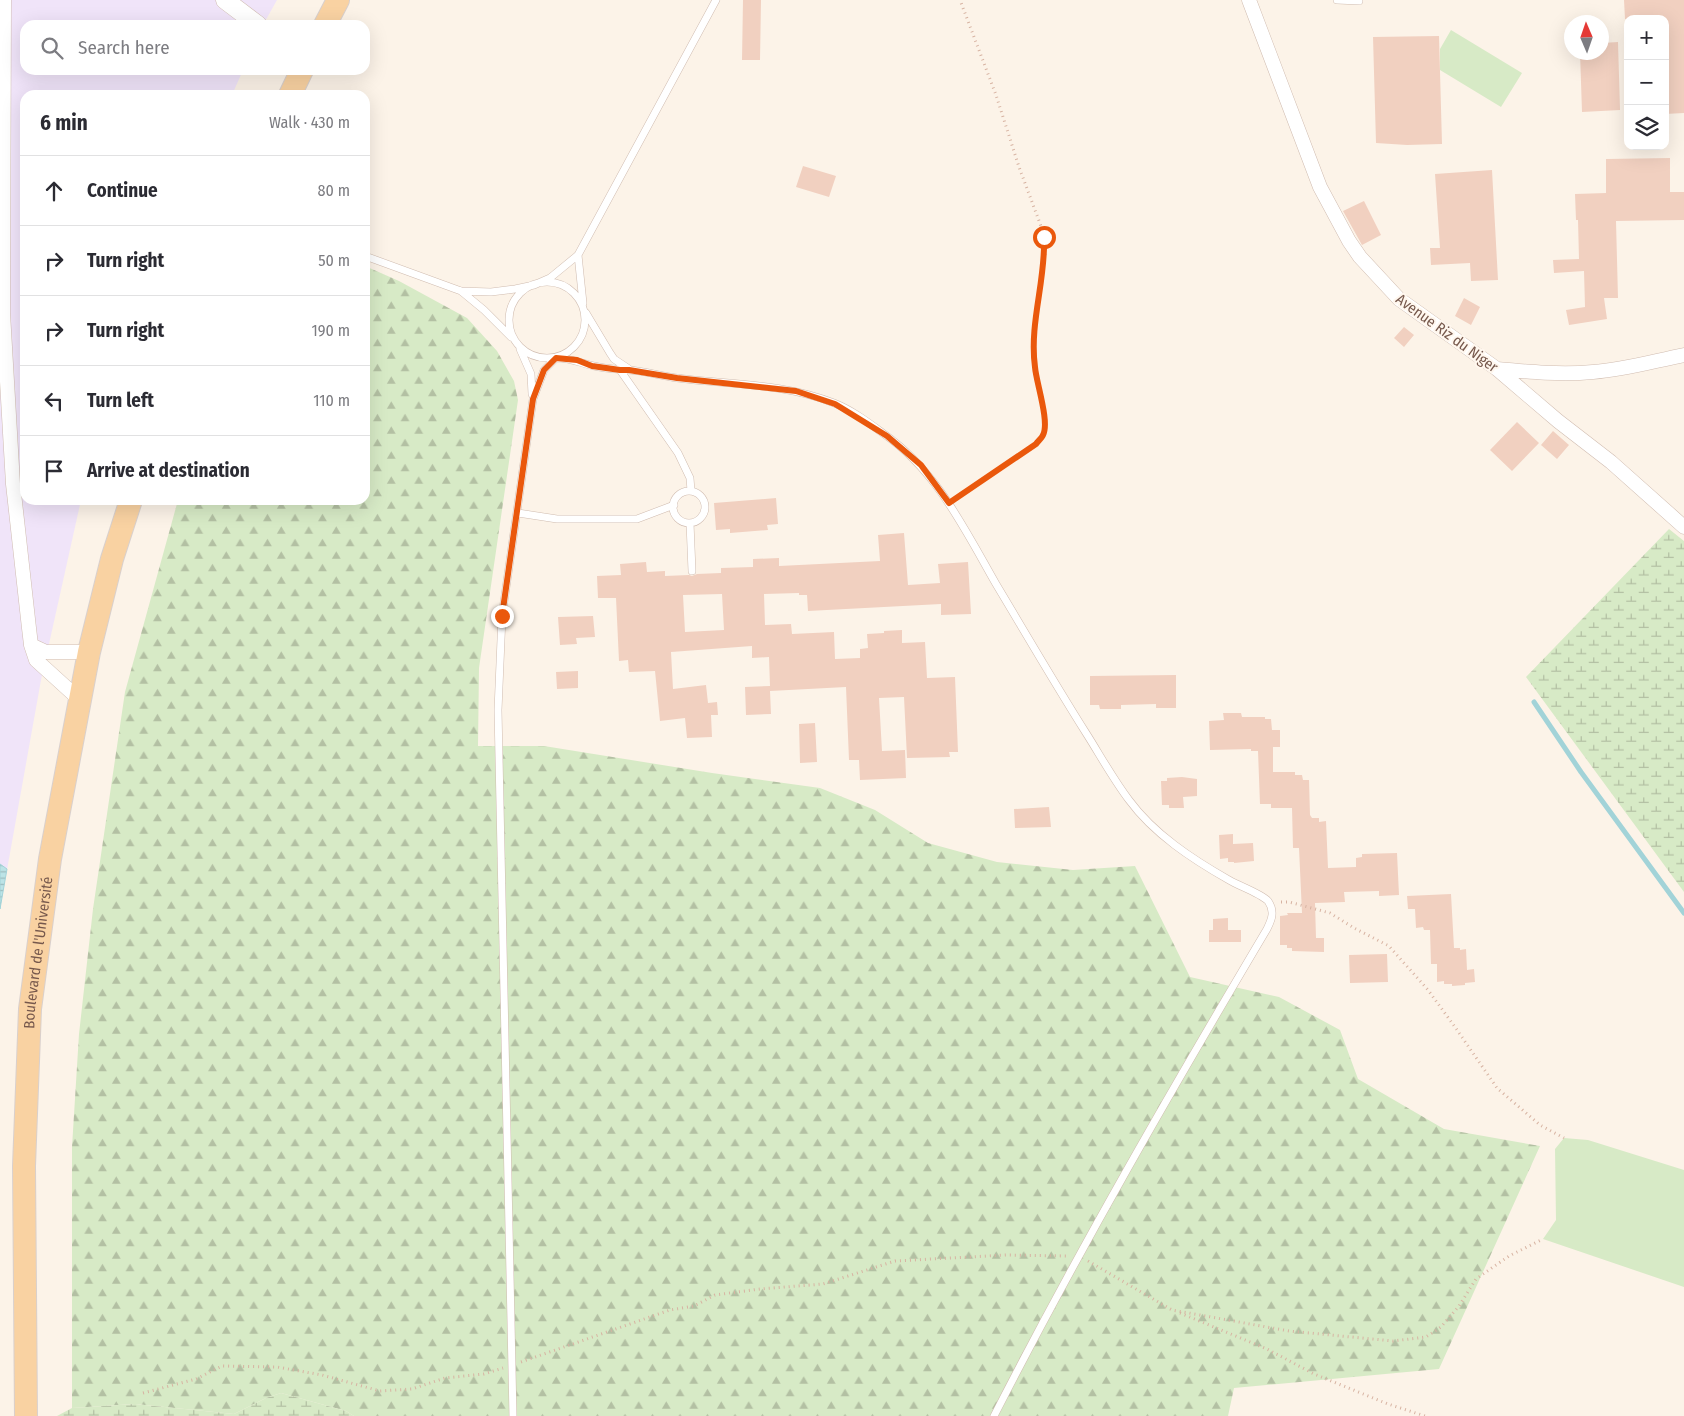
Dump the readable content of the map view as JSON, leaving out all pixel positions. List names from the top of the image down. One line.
{"streets":{"main road":["Boulevard de l'Université"],"street":["Avenue Riz du Niger"]},"north":"top","page":{"map_buttons":["+","−"],"search":"Search here","heading":["6 min","Walk · 430 m"],"list":[["Continue","80 m"],["Turn right","50 m"],["Turn right","190 m"],["Turn left","110 m"],"Arrive at destination"]}}
